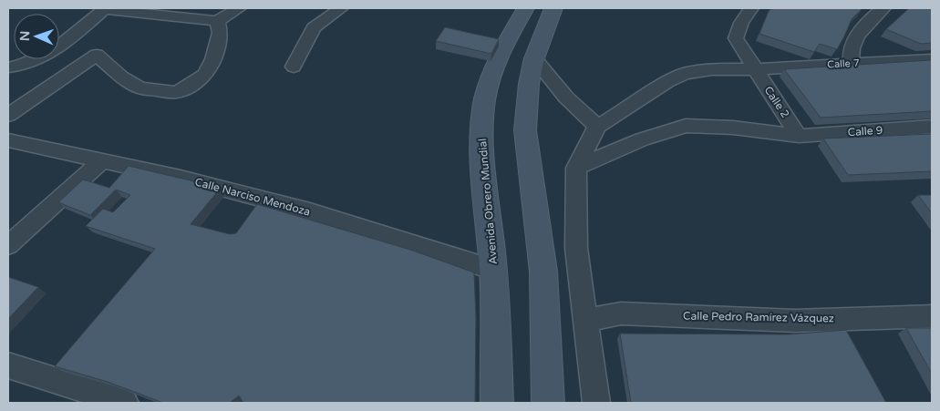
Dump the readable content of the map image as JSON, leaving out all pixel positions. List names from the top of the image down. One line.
{"streets":{"main road":["Avenida Obrero Mundial"],"street":["Calle 7","Calle 2","Calle 9","Calle Narciso Mendoza","Calle Pedro Ramírez Vázquez"]},"crossings":[["Calle 7","Calle 2"],["Calle 2","Calle 9"],["Calle Narciso Mendoza","Avenida Obrero Mundial"]],"north":"left"}
